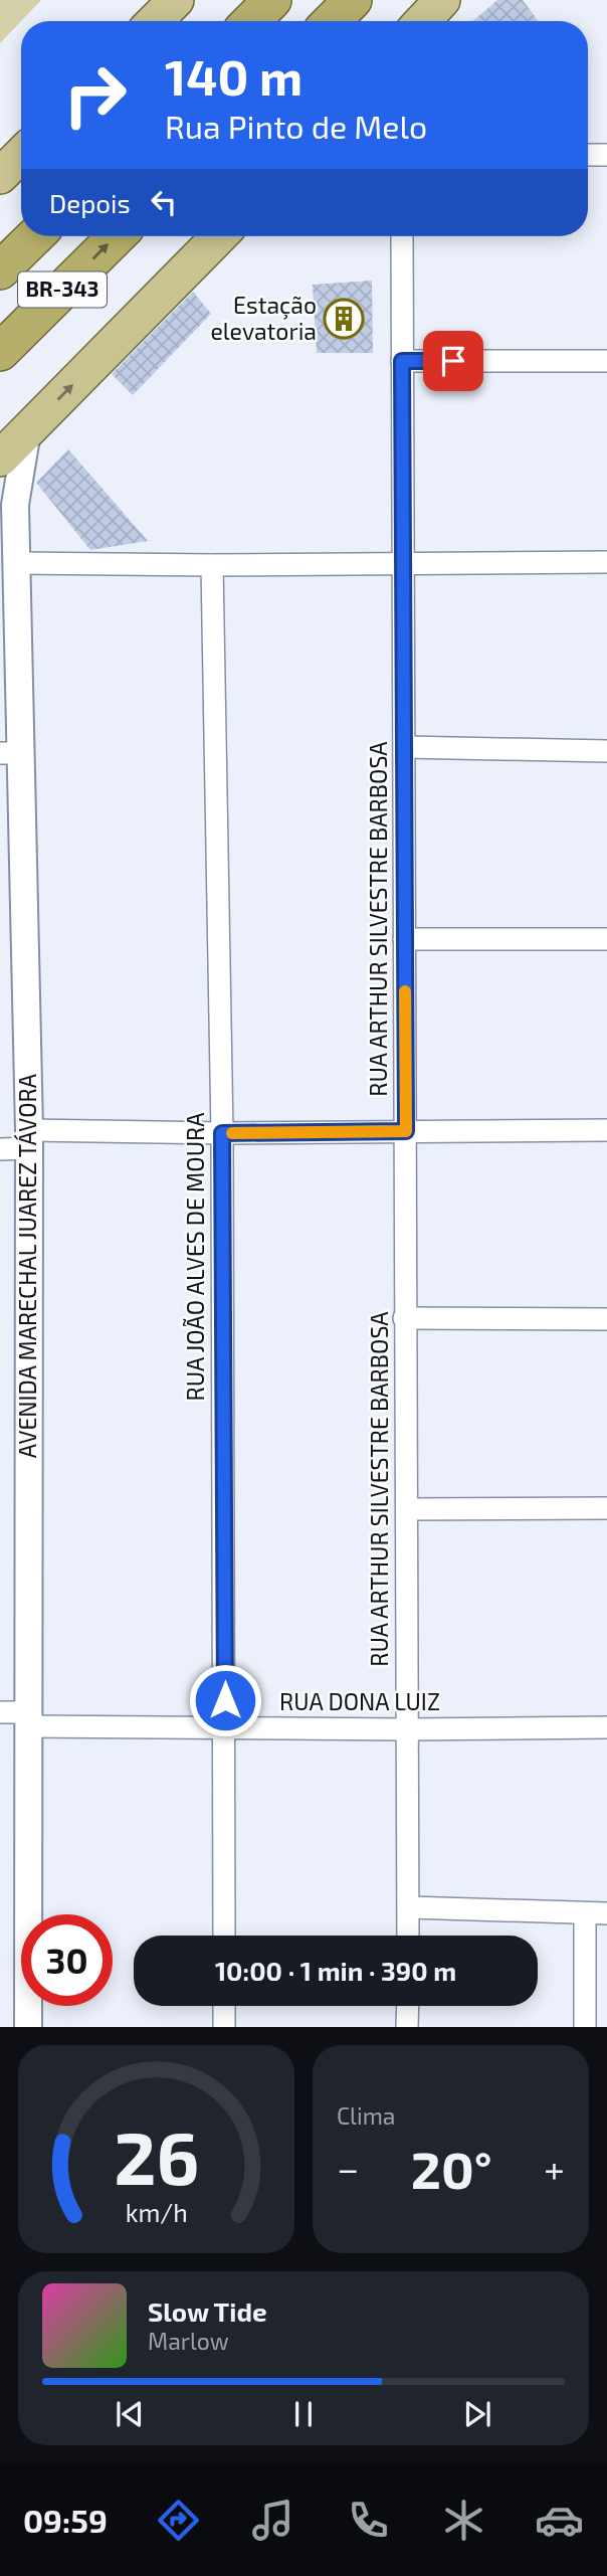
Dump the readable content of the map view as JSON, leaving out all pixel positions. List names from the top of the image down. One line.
{"streets":{"highway":["BR-343"],"street":["RUA ARTHUR SILVESTRE BARBOSA","RUA JOÃO ALVES DE MOURA","AVENIDA MARECHAL JUAREZ TÁVORA","RUA DONA LUIZ"]},"crossings":[["RUA ARTHUR SILVESTRE BARBOSA","RUA DONA LUIZ"],["RUA JOÃO ALVES DE MOURA","RUA DONA LUIZ"],["AVENIDA MARECHAL JUAREZ TÁVORA","RUA DONA LUIZ"]],"places":{"building":["Estação elevatoria"]},"page":{"turn":["140 m","Rua Pinto de Melo"],"then":"Depois","limit":"30","trip":"10:00 · 1 min · 390 m","tile":"Clima","heat":["−","20°","+"],"song":["Slow Tide","Marlow"],"tabs":"09:59","gauge":["26","km/h"]}}
